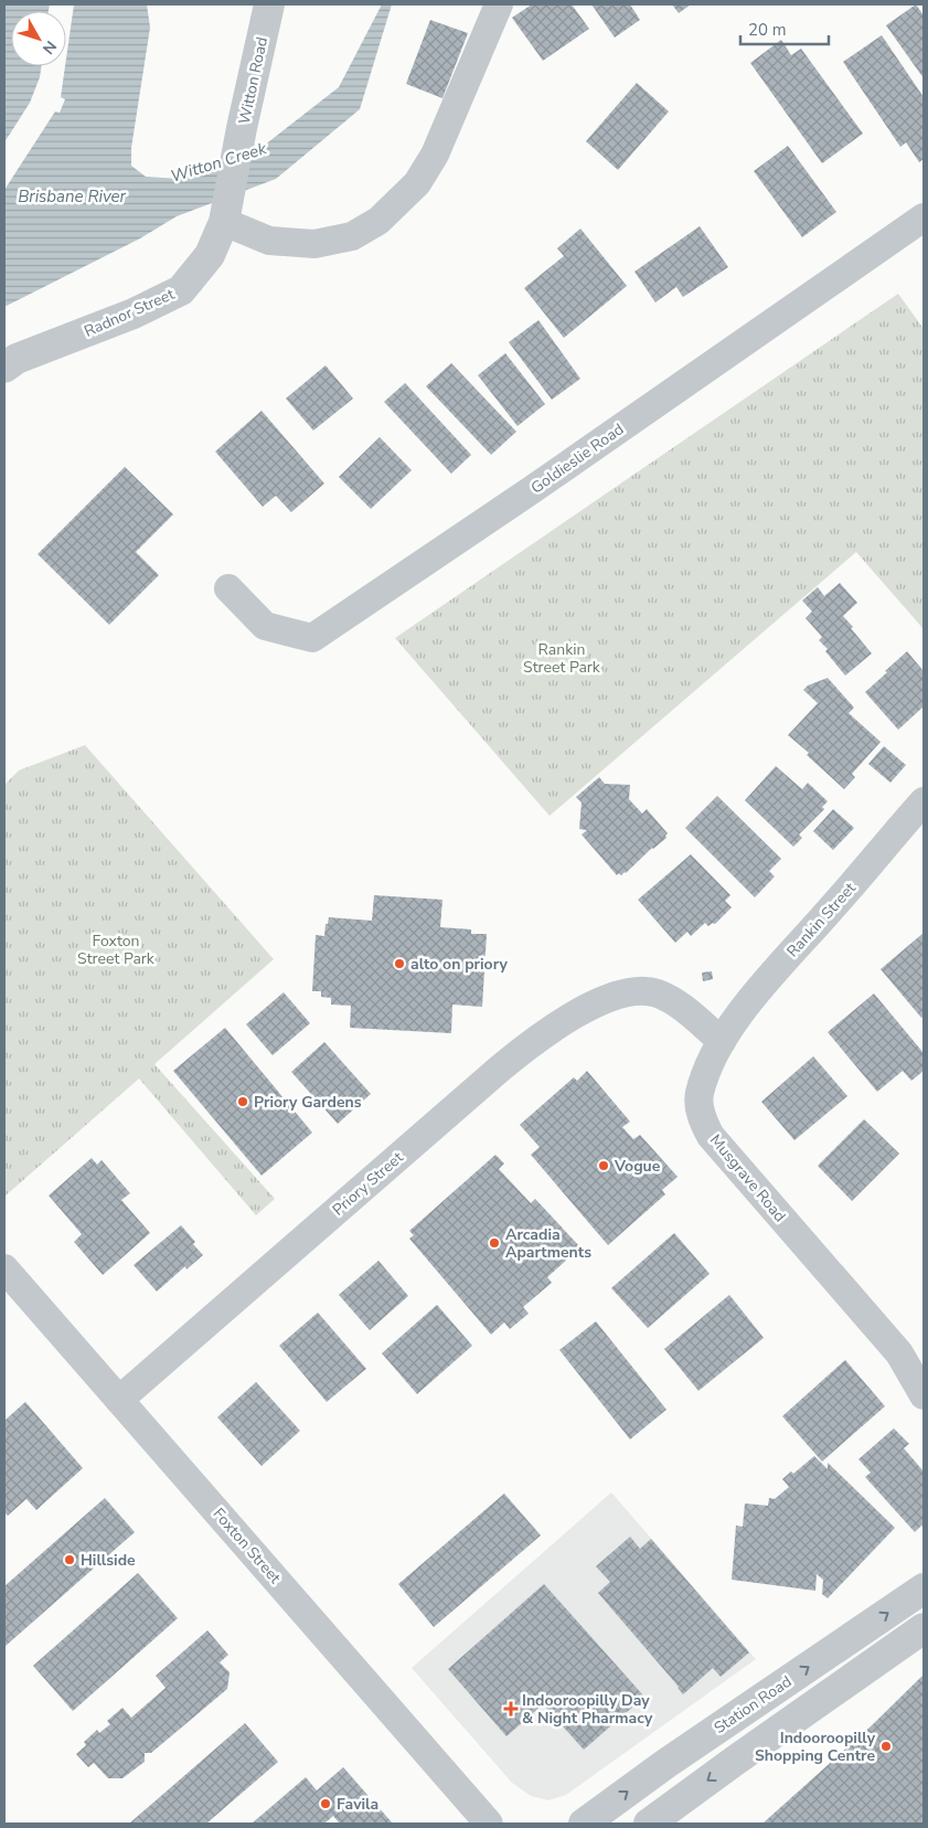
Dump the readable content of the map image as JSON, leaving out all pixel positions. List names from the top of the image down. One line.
{"streets":{"street":["Witton Road","Radnor Street","Goldieslie Road","Rankin Street","Musgrave Road","Priory Street","Foxton Street","Station Road"]},"crossings":[["Witton Road","Radnor Street"],["Rankin Street","Musgrave Road"],["Rankin Street","Priory Street"],["Musgrave Road","Priory Street"],["Priory Street","Foxton Street"]],"water":["Witton Creek","Brisbane River"],"parks":["Rankin Street Park","Foxton Street Park"],"places":{"other":["alto on priory","Priory Gardens","Vogue","Arcadia Apartments","Hillside","Indooroopilly Shopping Centre","Favila"],"health":["Indooroopilly Day & Night Pharmacy"]},"scale_bar":"20 m","north":"bottom right"}
